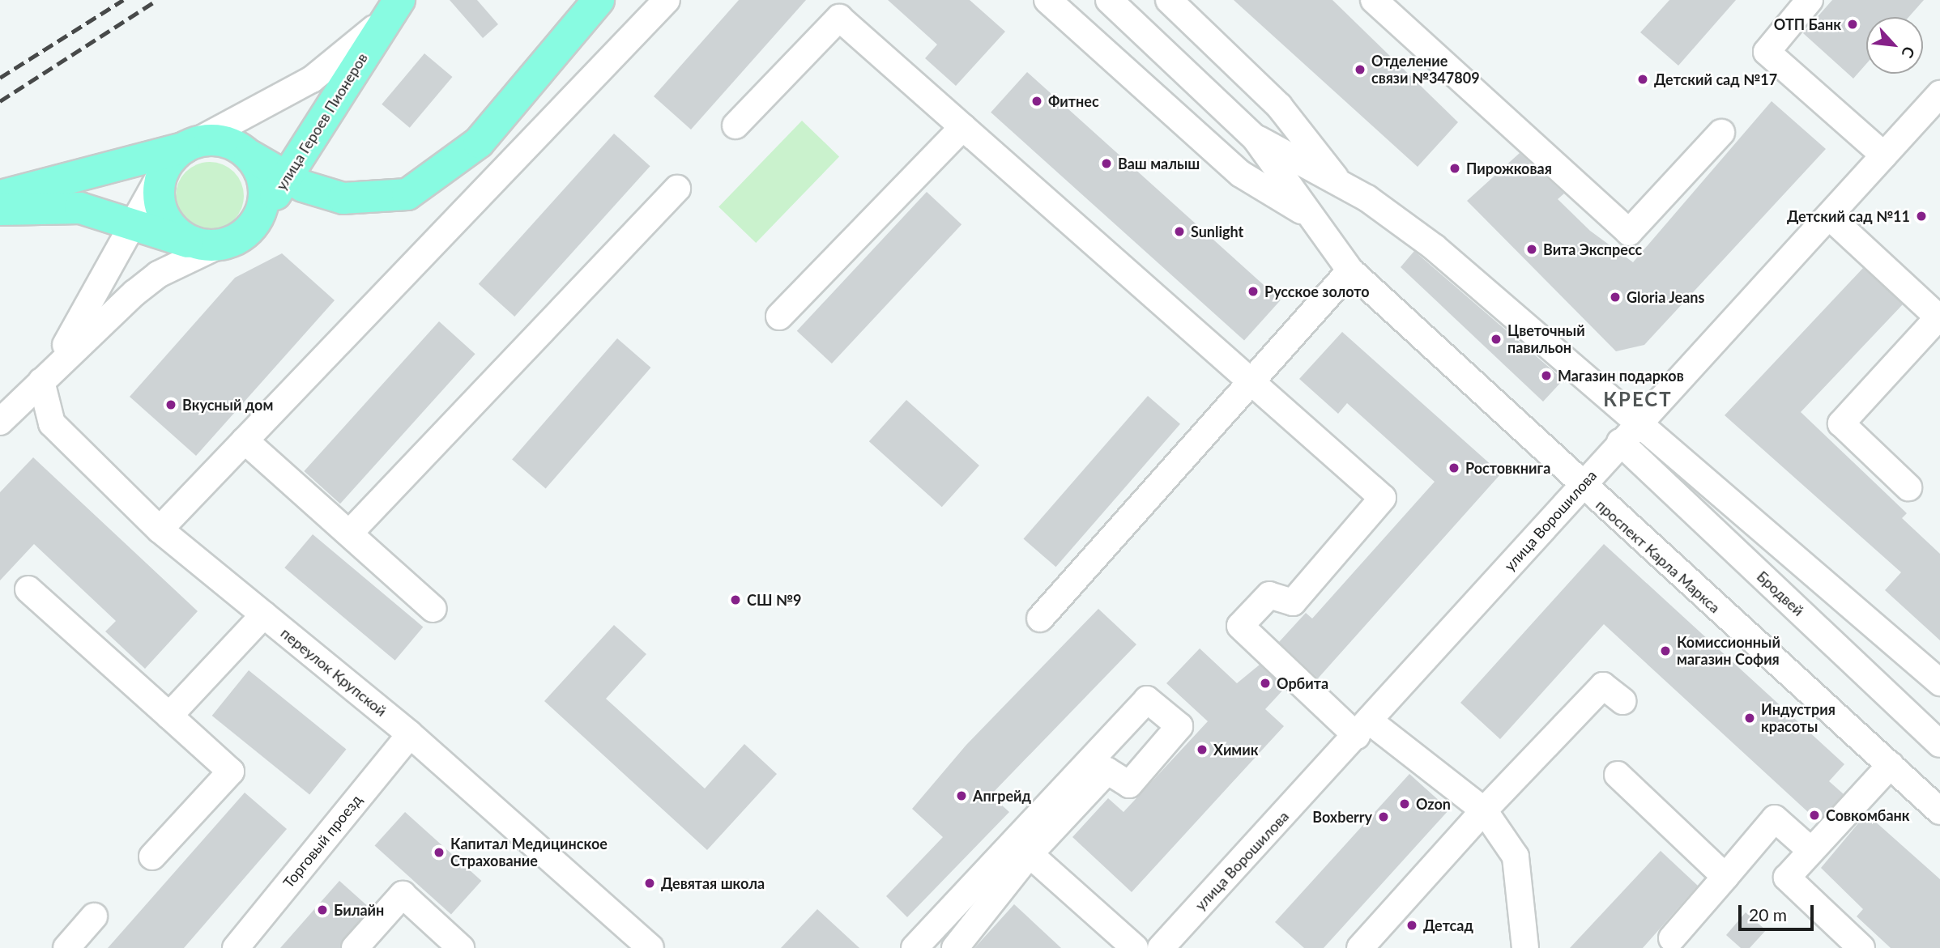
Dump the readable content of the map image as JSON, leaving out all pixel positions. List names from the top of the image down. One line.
{"streets":{"main road":["улица Героев Пионеров"],"street":["улица Ворошилова","проспект Карла Маркса","Бродвей","переулок Крупской","Торговый проезд"]},"crossings":[["улица Ворошилова","проспект Карла Маркса"],["улица Ворошилова","Бродвей"],["переулок Крупской","Торговый проезд"]],"districts":["КРЕСТ"],"places":["ОТП Банк","Отделение связи №347809","Детский сад №17","Фитнес","Ваш малыш","Пирожковая","Детский сад №11","Sunlight","Вита Экспресс","Русское золото","Gloria Jeans","Цветочный павильон","Магазин подарков","Вкусный дом","Ростовкнига","СШ №9","Комиссионный магазин София","Орбита","Индустрия красоты","Химик","Апгрейд","Ozon","Совкомбанк","Boxberry","Капитал Медицинское Страхование","Девятая школа","Билайн","Детсад"],"scale_bar":"20 m","north":"bottom right"}
